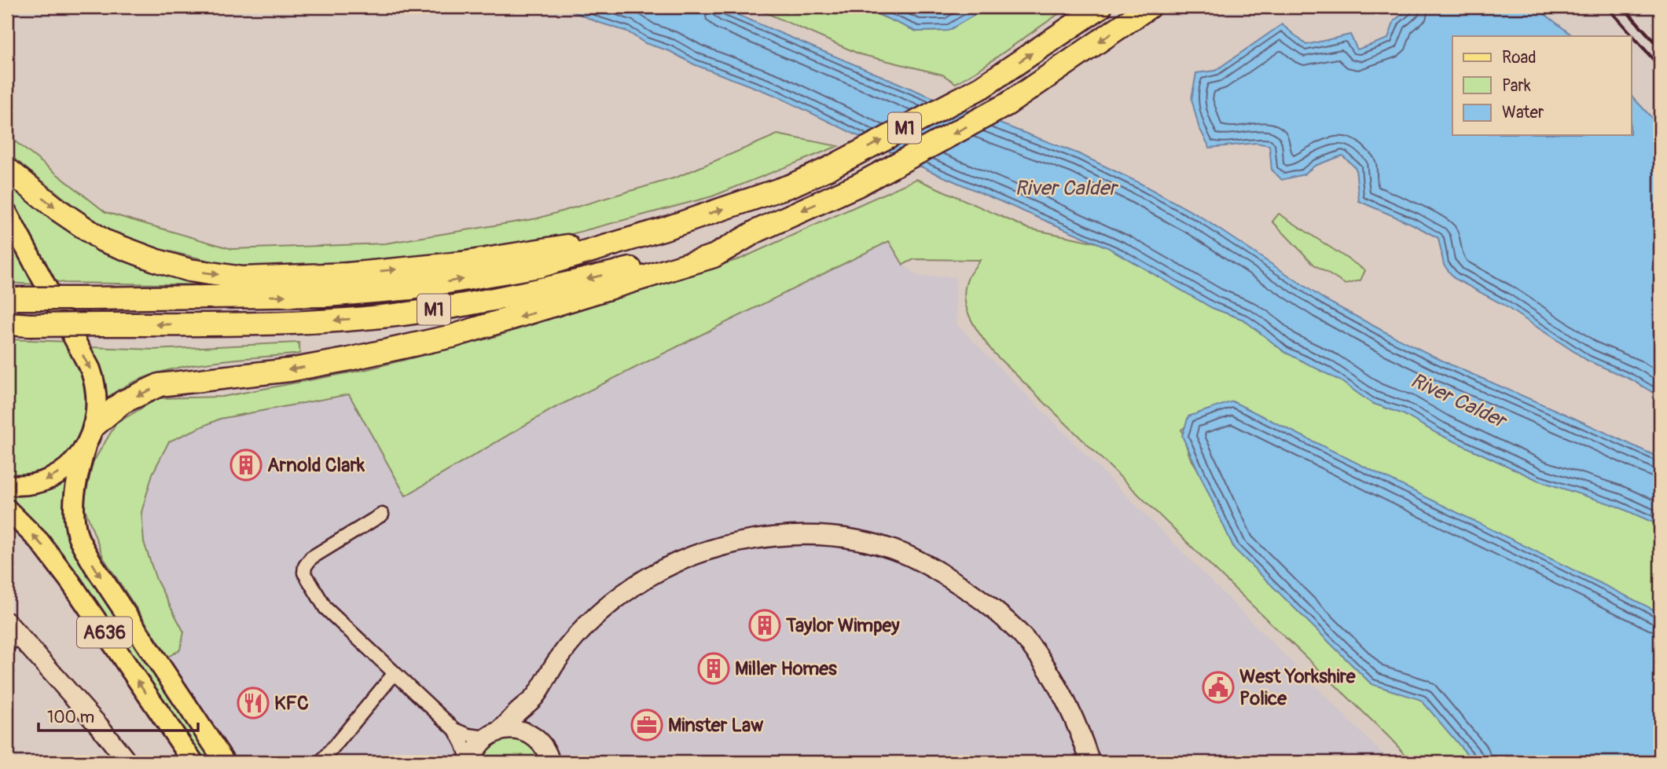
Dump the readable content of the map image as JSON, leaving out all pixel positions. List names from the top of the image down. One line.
{"streets":{"highway":["M1"],"main road":["A636"]},"water":["River Calder"],"places":{"building":["Arnold Clark","Taylor Wimpey","Miller Homes"],"public building":["West Yorkshire Police"],"restaurant":["KFC"],"office":["Minster Law"]},"legend":["Road","Park","Water"],"scale_bar":"100 m"}
